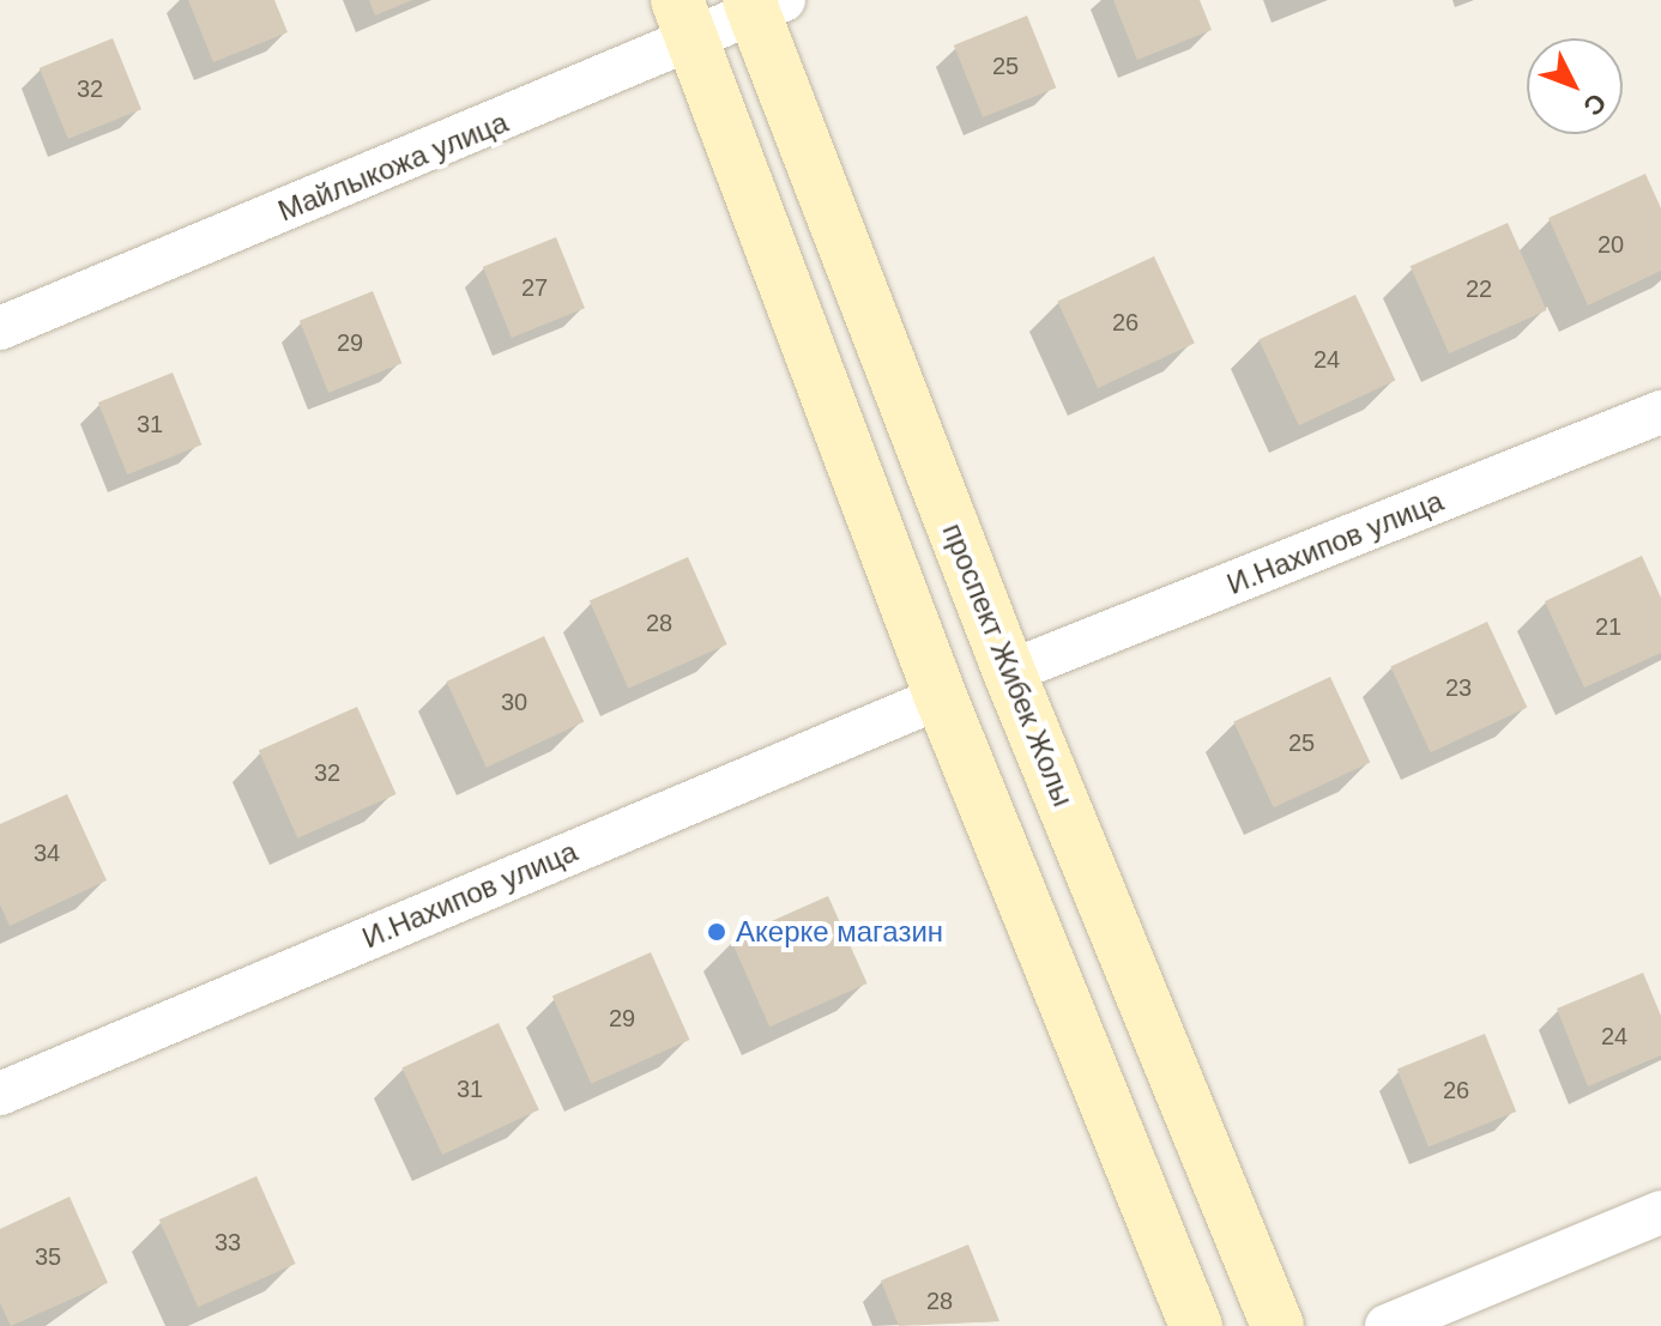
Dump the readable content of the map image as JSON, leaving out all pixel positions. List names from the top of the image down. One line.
{"streets":{"street":["Майлыкожа улица","И.Нахипов улица","проспект Жибек Жолы"]},"crossings":[["Майлыкожа улица","проспект Жибек Жолы"],["И.Нахипов улица","проспект Жибек Жолы"]],"places":["Акерке магазин"],"house_numbers":["25","32","20","27","22","26","29","24","31","28","21","23","30","25","32","34","29","24","31","26","33","35","28"],"north":"bottom right"}
